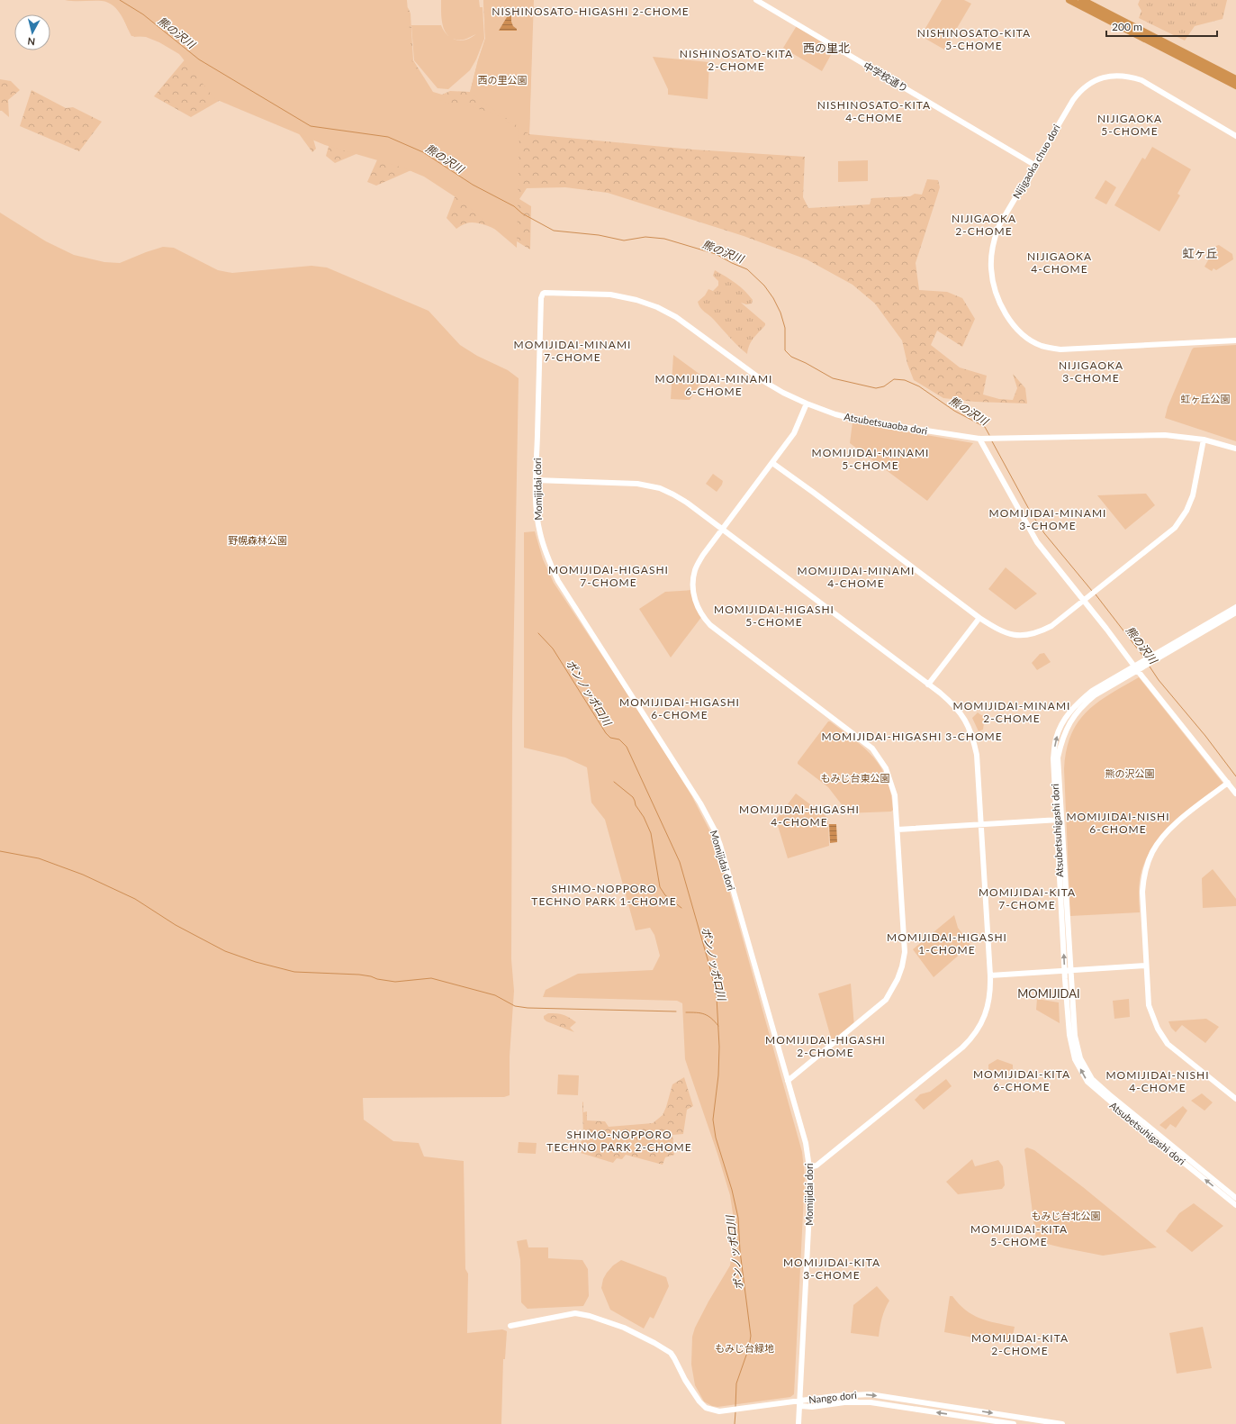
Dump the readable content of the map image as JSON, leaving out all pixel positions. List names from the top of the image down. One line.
{"streets":{"street":["中学校通り","Nijigaoka chuo dori","Atsubetsuaoba dori","Momijidai dori","Atsubetsuhigashi dori","Nango dori"]},"crossings":[["中学校通り","Nijigaoka chuo dori"],["Atsubetsuaoba dori","Momijidai dori"],["Momijidai dori","Nango dori"]],"districts":["NISHINOSATO-HIGASHI 2-CHOME","NISHINOSATO-KITA 5-CHOME","西の里北","NISHINOSATO-KITA 2-CHOME","NISHINOSATO-KITA 4-CHOME","NIJIGAOKA 5-CHOME","NIJIGAOKA 2-CHOME","虹ヶ丘","NIJIGAOKA 4-CHOME","MOMIJIDAI-MINAMI 7-CHOME","NIJIGAOKA 3-CHOME","MOMIJIDAI-MINAMI 6-CHOME","MOMIJIDAI-MINAMI 5-CHOME","MOMIJIDAI-MINAMI 3-CHOME","MOMIJIDAI-HIGASHI 7-CHOME","MOMIJIDAI-MINAMI 4-CHOME","MOMIJIDAI-HIGASHI 5-CHOME","MOMIJIDAI-HIGASHI 6-CHOME","MOMIJIDAI-MINAMI 2-CHOME","MOMIJIDAI-HIGASHI 3-CHOME","MOMIJIDAI-HIGASHI 4-CHOME","MOMIJIDAI-NISHI 6-CHOME","SHIMO-NOPPORO TECHNO PARK 1-CHOME","MOMIJIDAI-KITA 7-CHOME","MOMIJIDAI-HIGASHI 1-CHOME","MOMIJIDAI","MOMIJIDAI-HIGASHI 2-CHOME","MOMIJIDAI-KITA 6-CHOME","MOMIJIDAI-NISHI 4-CHOME","SHIMO-NOPPORO TECHNO PARK 2-CHOME","MOMIJIDAI-KITA 5-CHOME","MOMIJIDAI-KITA 3-CHOME","MOMIJIDAI-KITA 2-CHOME"],"water":["熊の沢川","ポンノッポロ川"],"parks":["西の里公園","虹ヶ丘公園","野幌森林公園","熊の沢公園","もみじ台東公園","もみじ台北公園","もみじ台緑地"],"scale_bar":"200 m","north":"bottom"}
